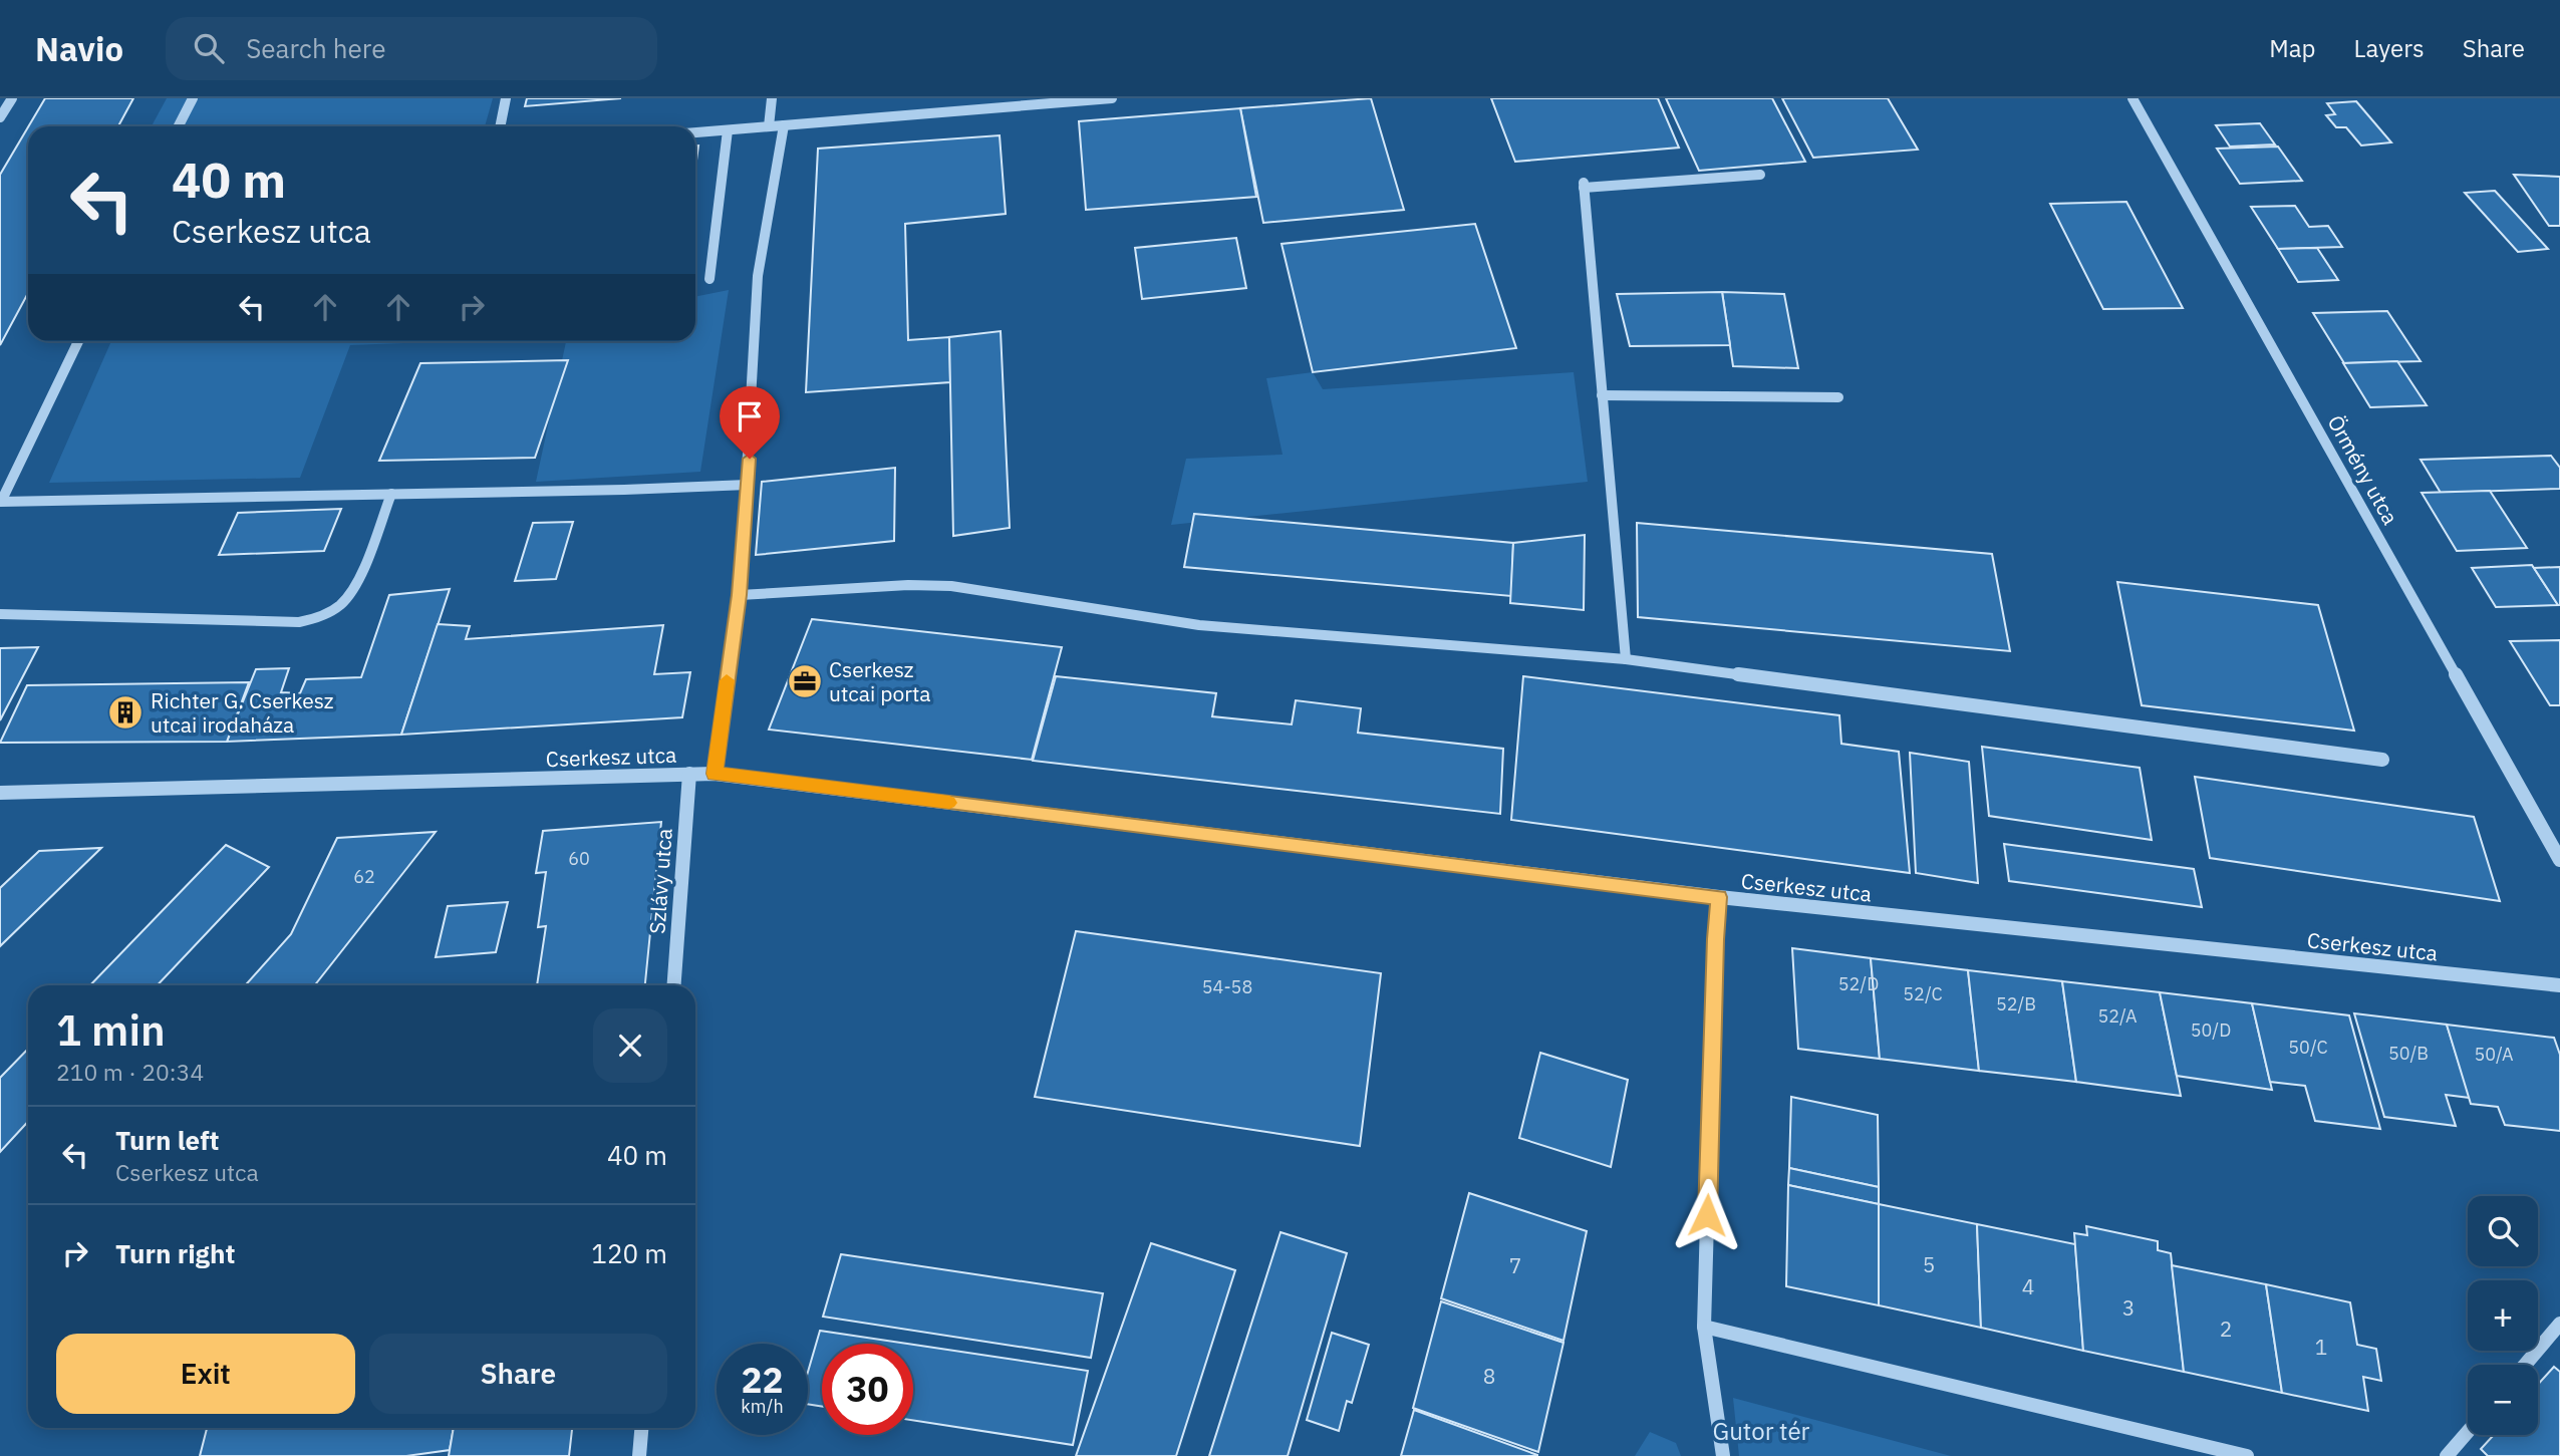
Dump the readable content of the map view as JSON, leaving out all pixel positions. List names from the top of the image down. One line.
{"streets":{"street":["Örmény utca","Cserkesz utca","Szlávy utca"]},"crossings":[["Cserkesz utca","Szlávy utca"]],"parks":["Gutor tér"],"places":{"office":["Cserkesz utcai porta"],"building":["Richter G. Cserkesz utcai irodaháza"]},"house_numbers":["60","62","52/D","54-58","52/C","52/B","52/A","50/D","50/C","50/B","50/A","5","7","4","3","2","1","8"],"page":{"header":"Navio","search":"Search here","nav":["Map","Layers","Share"],"turn":["40 m","Cserkesz utca"],"heading":["1 min","210 m · 20:34"],"list":[{"name":"Turn left","note":"Cserkesz utca","value":"40 m"},{"name":"Turn right","value":"120 m"}],"map_buttons":["+","−"],"buttons":["Exit","Share"],"speed":"22 km/h","limit":"30"}}
